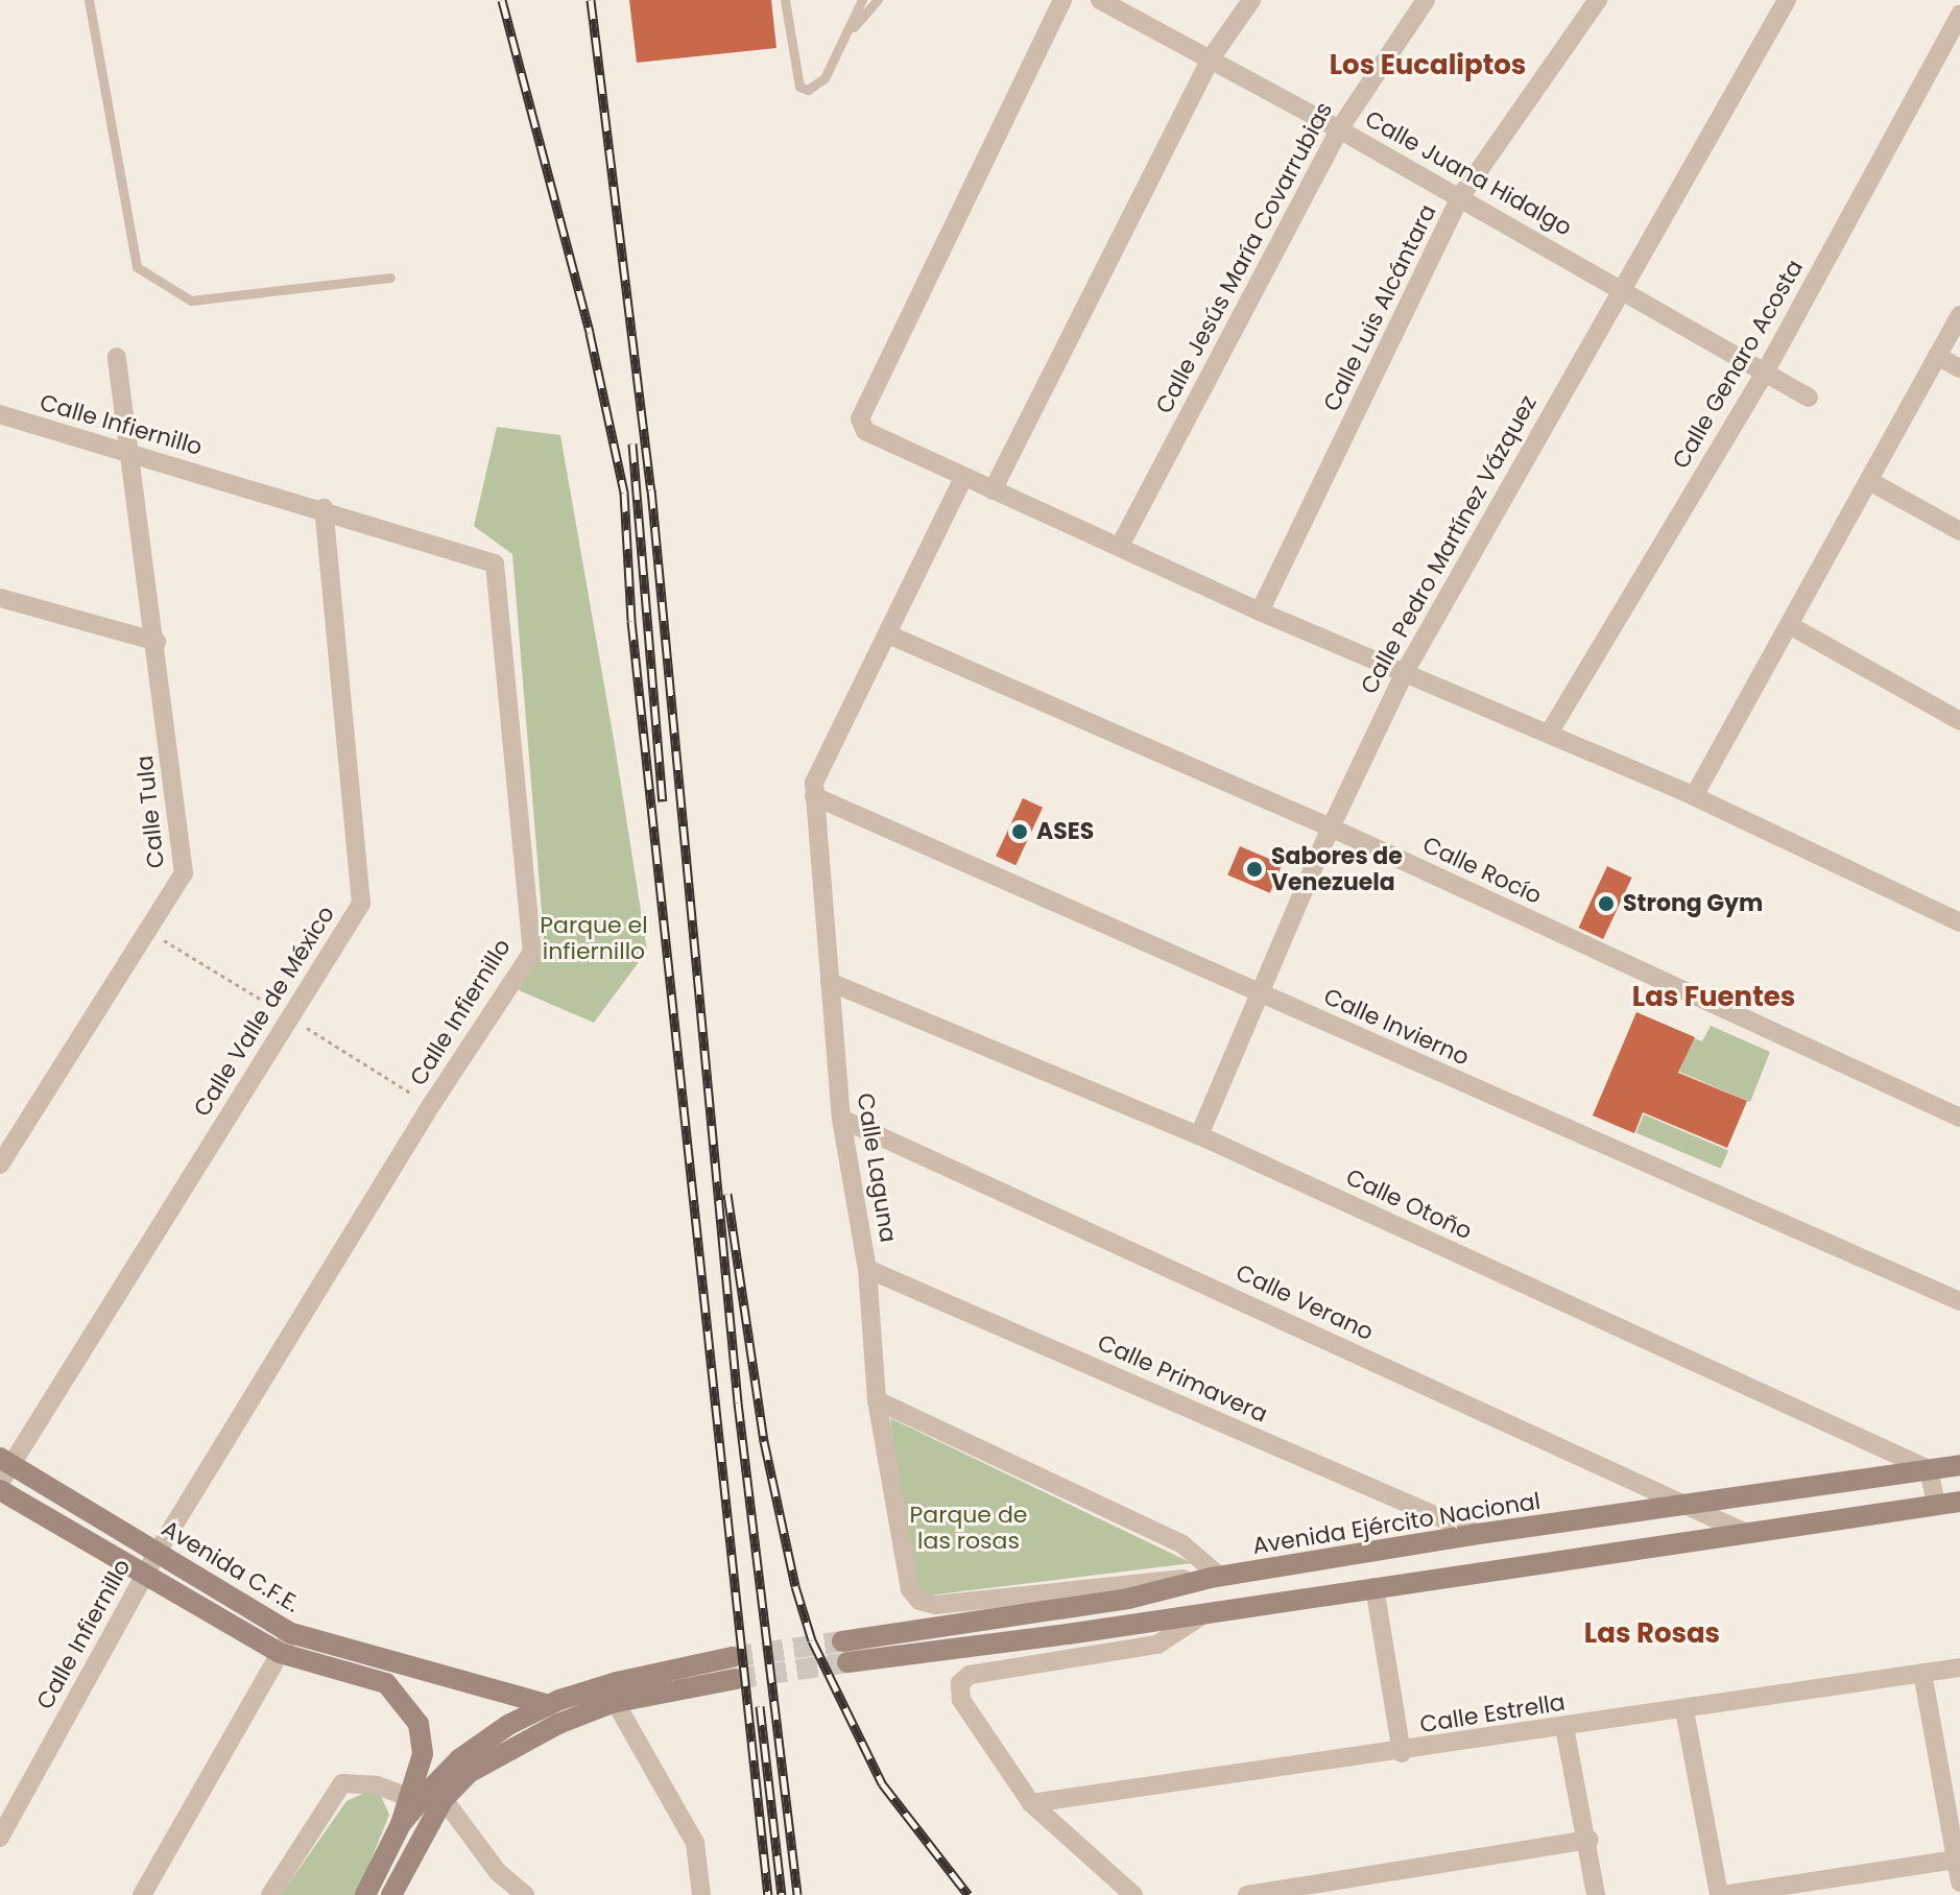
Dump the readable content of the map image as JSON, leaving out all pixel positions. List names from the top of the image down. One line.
{"streets":{"main road":["Avenida Ejército Nacional","Avenida C.F.E."],"street":["Calle Juana Hidalgo","Calle Jesús María Covarrubias","Calle Luis Alcántara","Calle Genaro Acosta","Calle Infiernillo","Calle Pedro Martínez Vázquez","Calle Tula","Calle Rocío","Calle Valle de México","Calle Invierno","Calle Laguna","Calle Otoño","Calle Verano","Calle Primavera","Calle Estrella"]},"crossings":[["Calle Juana Hidalgo","Calle Jesús María Covarrubias"],["Calle Juana Hidalgo","Calle Luis Alcántara"],["Calle Juana Hidalgo","Calle Genaro Acosta"],["Calle Juana Hidalgo","Calle Pedro Martínez Vázquez"],["Calle Infiernillo","Calle Tula"],["Calle Infiernillo","Calle Valle de México"],["Calle Infiernillo","Avenida C.F.E."],["Calle Pedro Martínez Vázquez","Calle Rocío"],["Calle Pedro Martínez Vázquez","Calle Invierno"],["Calle Pedro Martínez Vázquez","Calle Otoño"],["Calle Rocío","Calle Laguna"],["Calle Valle de México","Avenida C.F.E."],["Calle Invierno","Calle Laguna"],["Calle Laguna","Calle Otoño"],["Calle Laguna","Calle Verano"],["Calle Laguna","Calle Primavera"],["Calle Laguna","Avenida Ejército Nacional"],["Calle Otoño","Avenida Ejército Nacional"],["Calle Verano","Avenida Ejército Nacional"],["Calle Primavera","Avenida Ejército Nacional"]],"districts":["Los Eucaliptos","Las Fuentes","Las Rosas"],"parks":["Parque el infiernillo","Parque de las rosas"],"places":["ASES","Sabores de Venezuela","Strong Gym"]}
